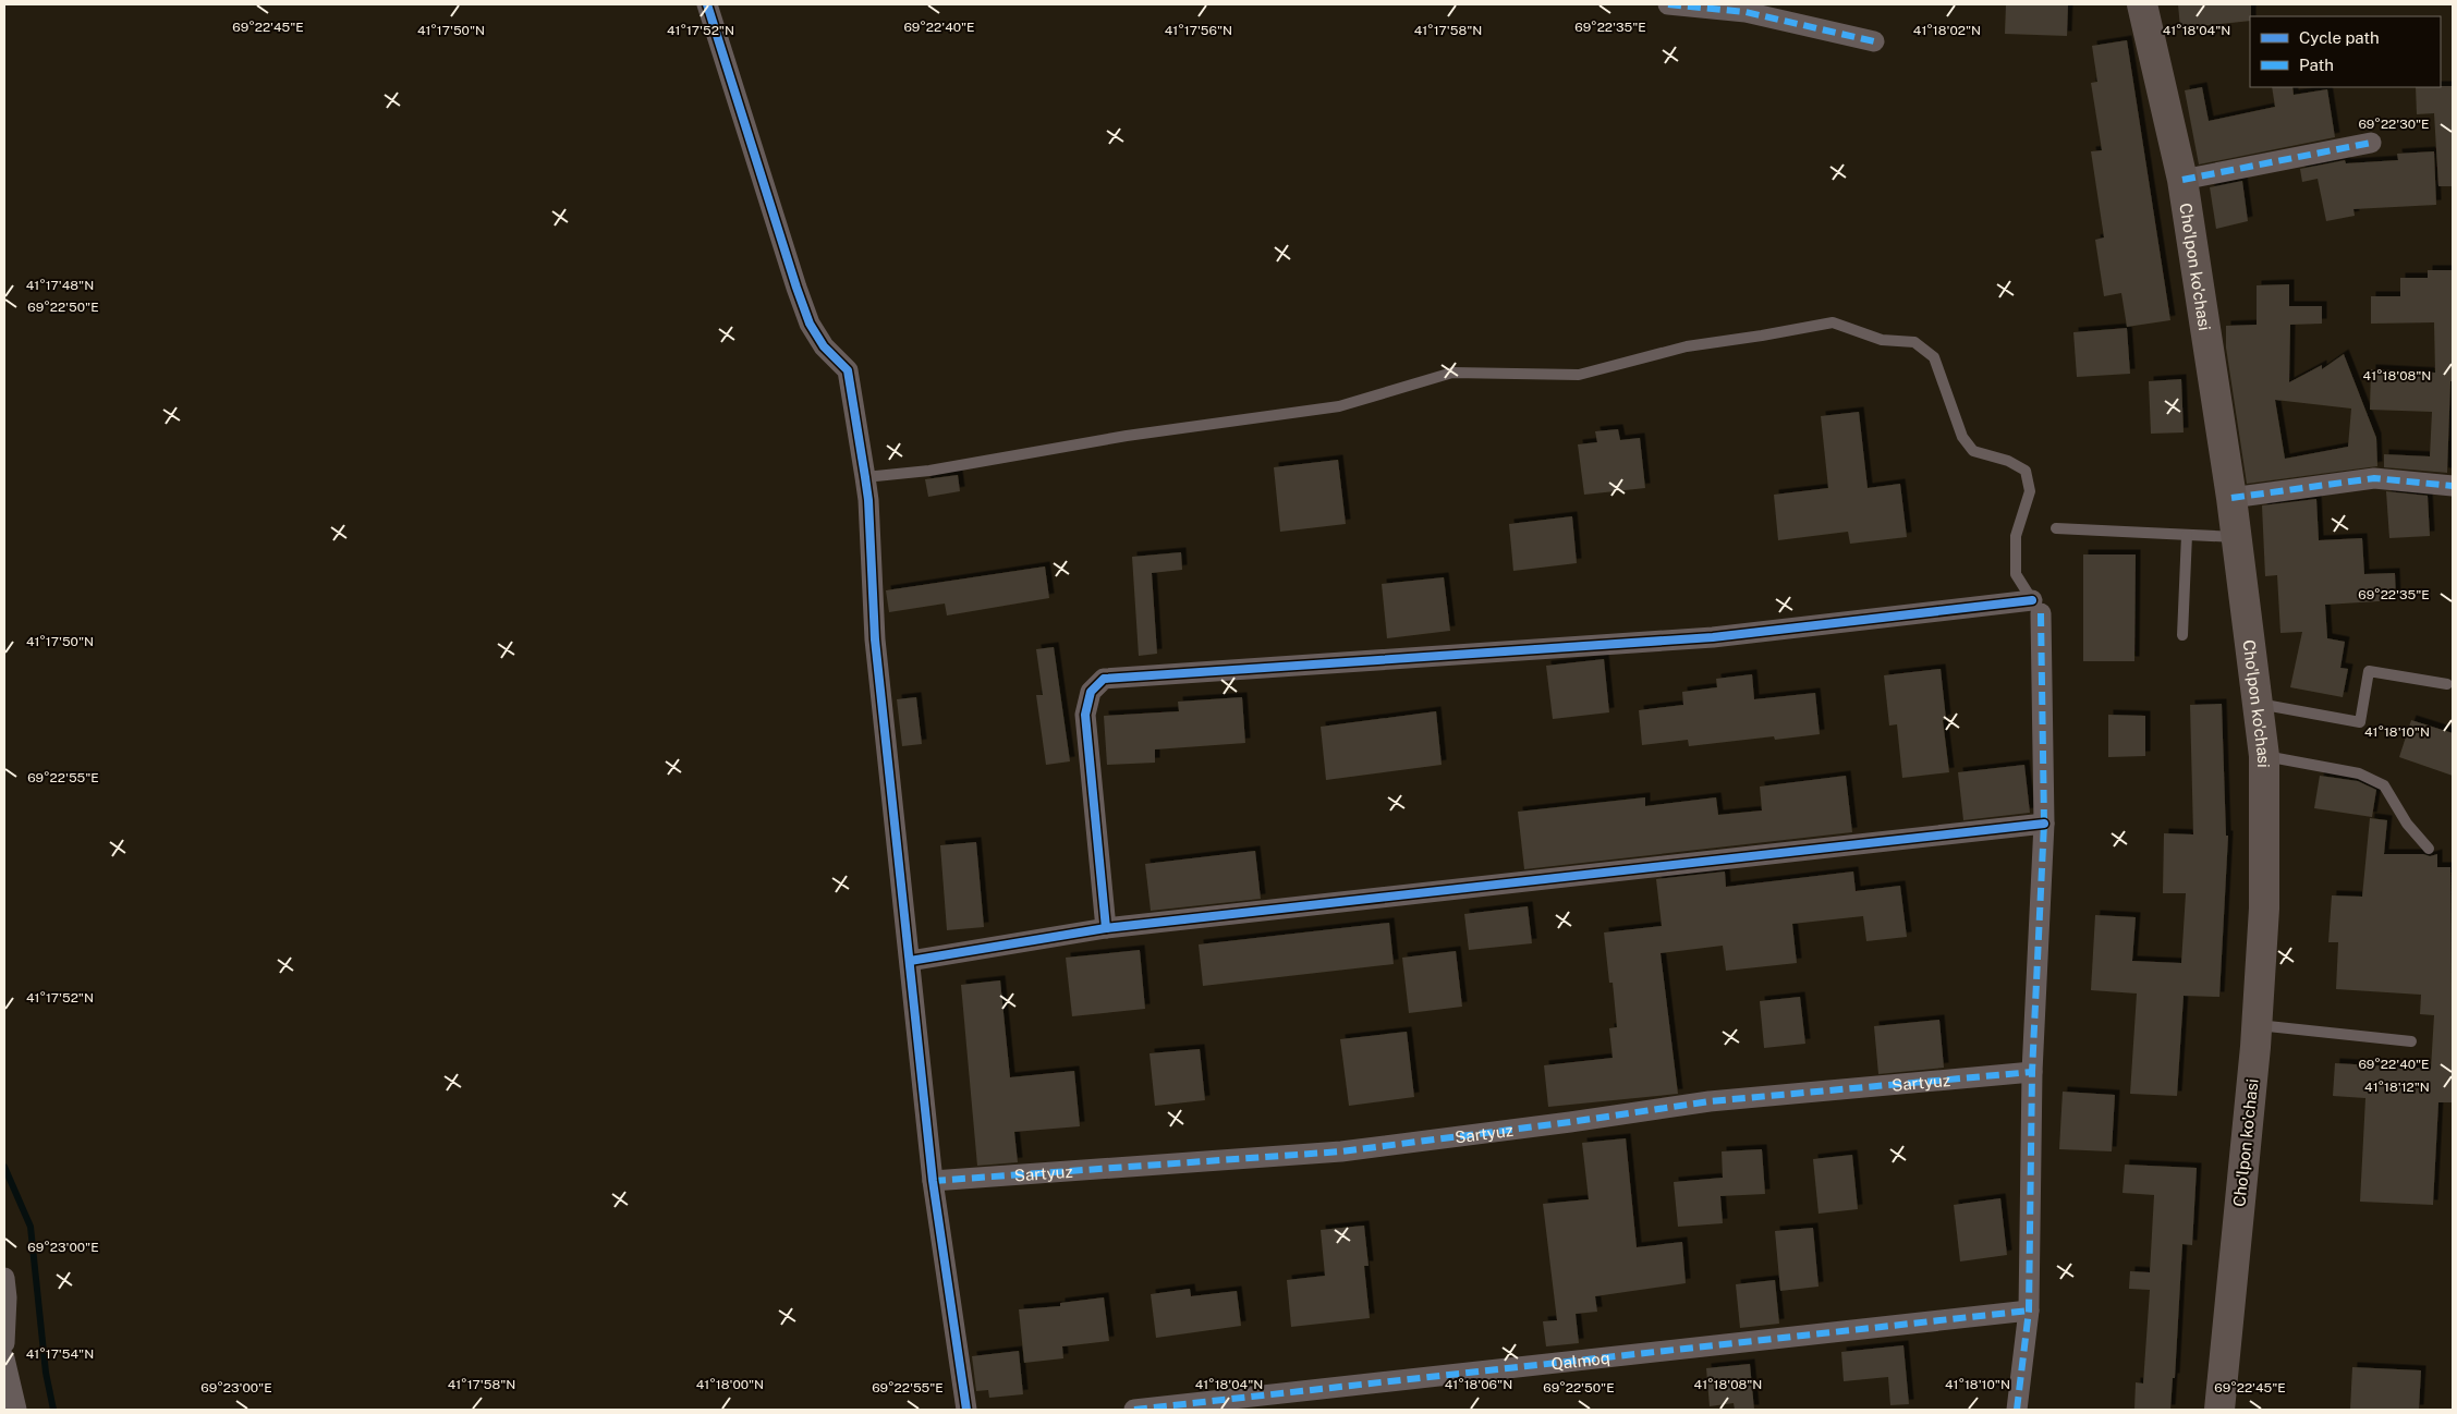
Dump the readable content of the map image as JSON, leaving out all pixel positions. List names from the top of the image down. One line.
{"streets":{"main road":["Cho'lpon ko'chasi"],"street":["Sartyuz","Qalmoq"]},"legend":["Cycle path","Path"],"coordinates":["69°22'45\"E","69°22'40\"E","69°22'35\"E","41°17'50\"N","41°17'52\"N","41°17'56\"N","41°17'58\"N","41°18'02\"N","41°18'04\"N","69°22'30\"E","41°17'48\"N","69°22'50\"E","41°18'08\"N","41°18'10\"N","69°22'55\"E","41°18'12\"N","69°23'00\"E","41°17'54\"N","41°18'00\"N","41°18'06\"N"]}
